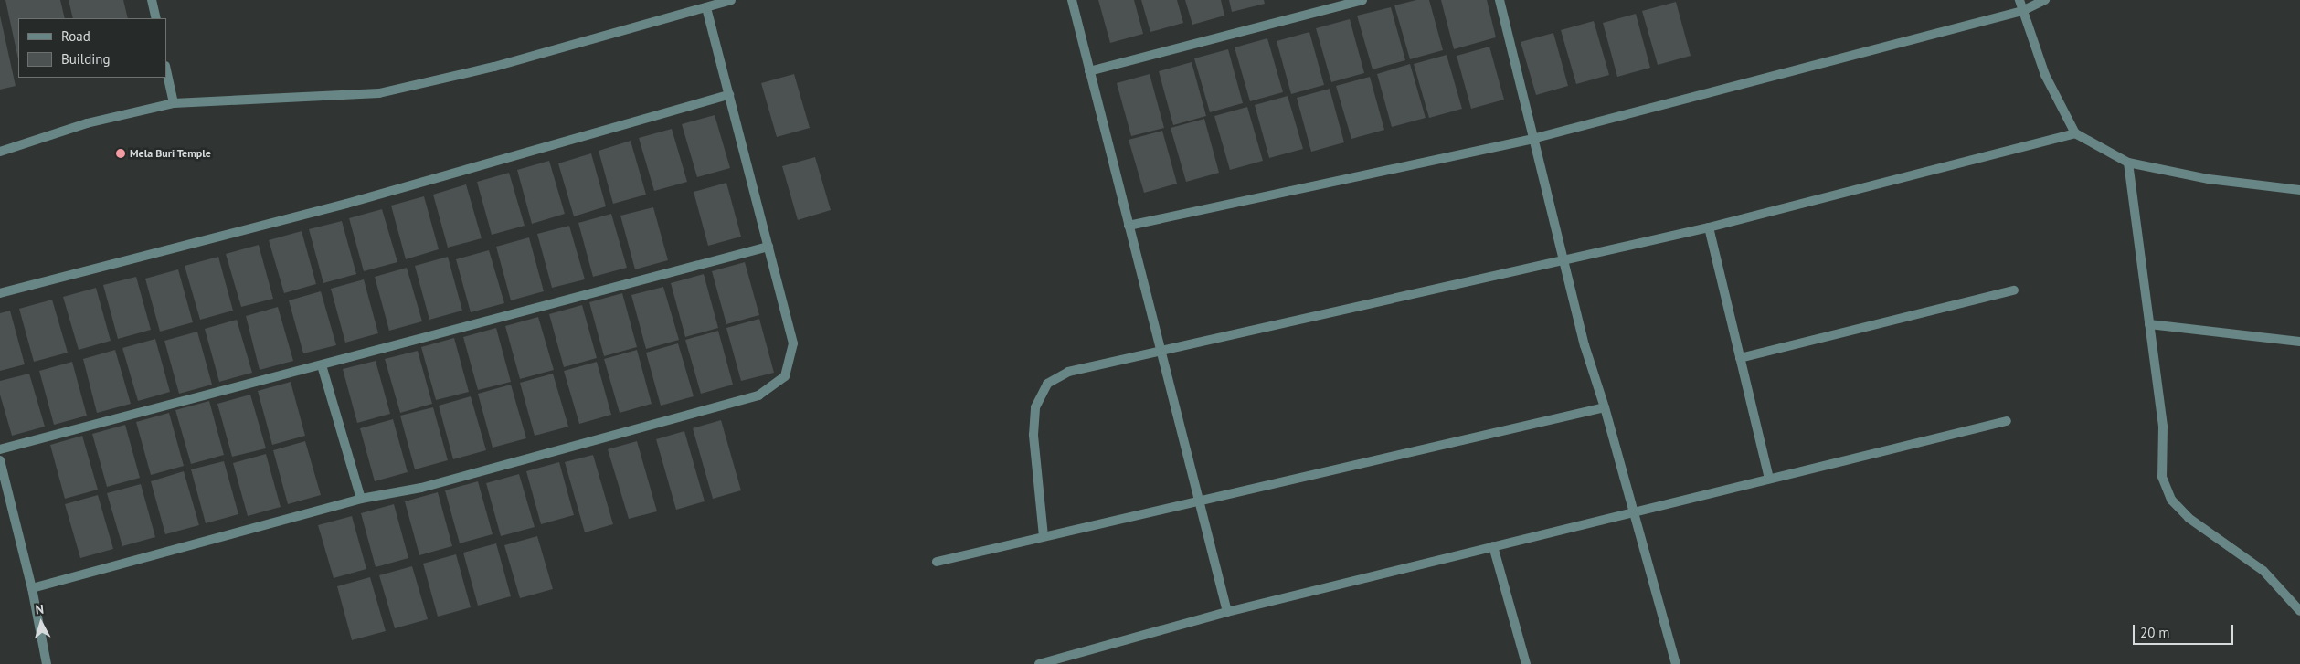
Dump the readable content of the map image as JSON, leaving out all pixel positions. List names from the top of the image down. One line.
{"places":["Mela Buri Temple"],"legend":["Road","Building"],"scale_bar":"20 m","north":"top"}
